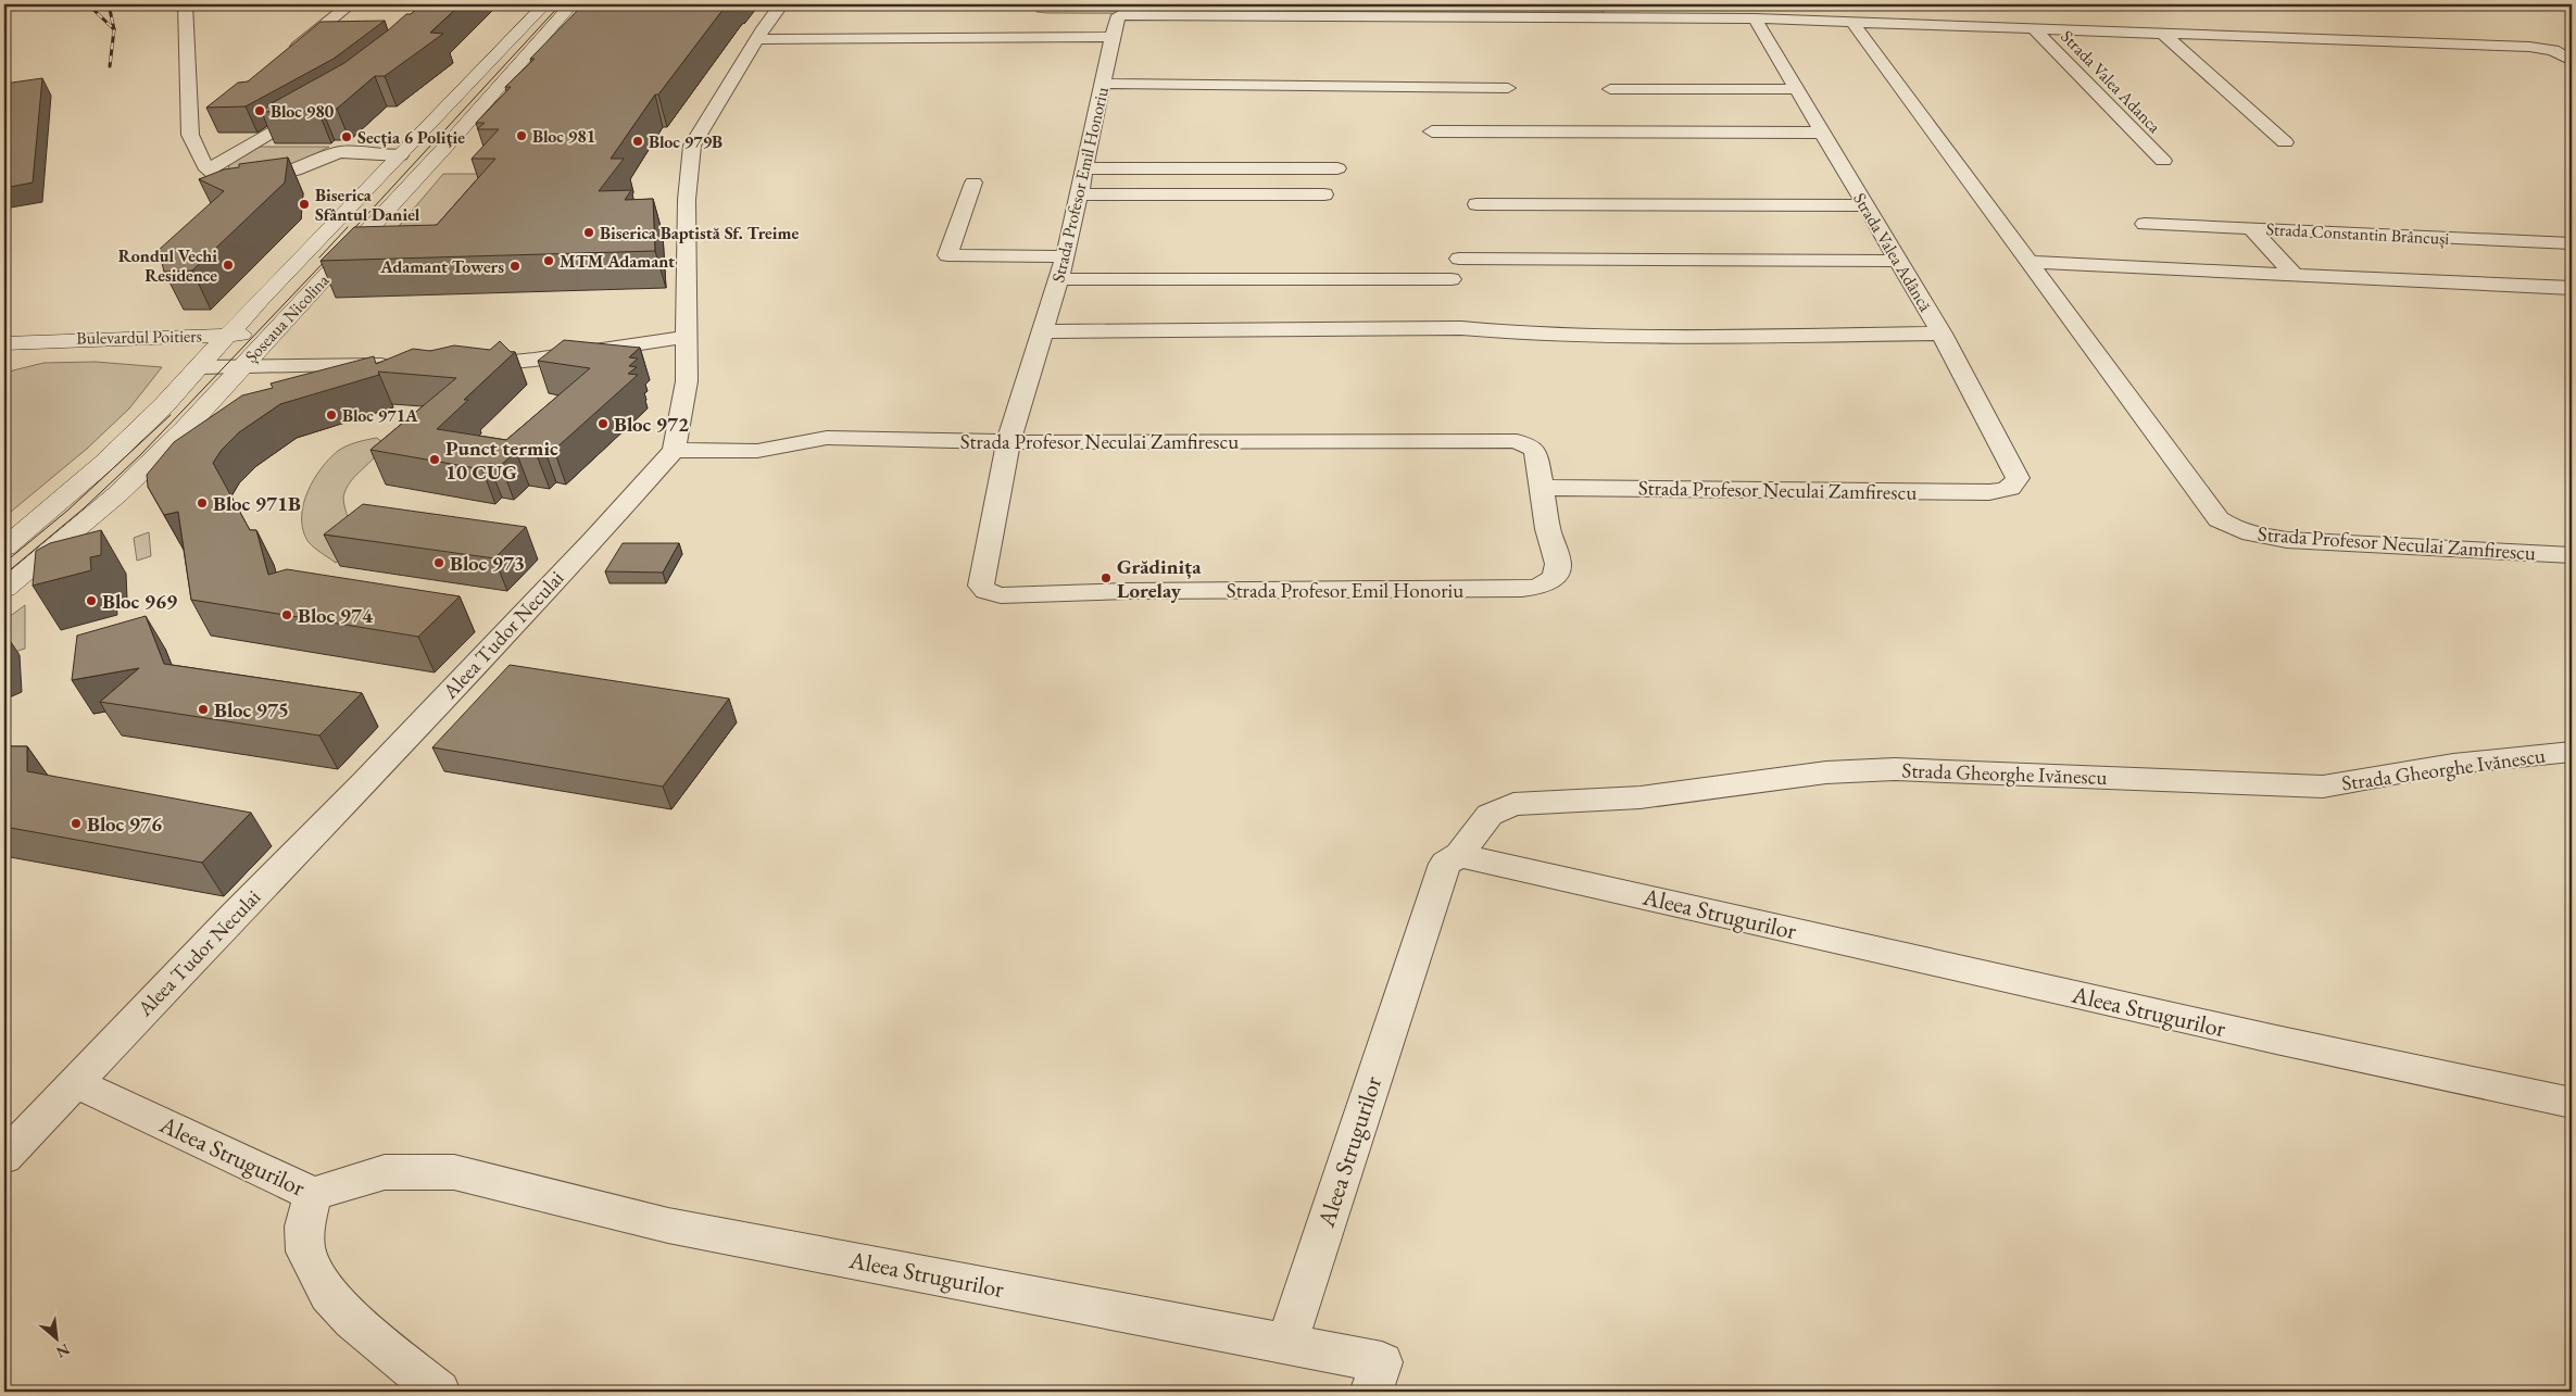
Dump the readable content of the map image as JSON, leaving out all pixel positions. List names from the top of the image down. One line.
{"streets":{"main road":["Șoseaua Nicolina","Bulevardul Poitiers"],"street":["Strada Valea Adanca","Strada Profesor Emil Honoriu","Strada Constantin Brâncuși","Strada Valea Adâncă","Strada Profesor Neculai Zamfirescu","Aleea Tudor Neculai","Strada Gheorghe Ivănescu","Aleea Strugurilor"]},"crossings":[["Strada Valea Adanca","Strada Profesor Emil Honoriu"],["Strada Valea Adanca","Strada Valea Adâncă"],["Strada Valea Adanca","Strada Profesor Neculai Zamfirescu"],["Strada Profesor Emil Honoriu","Strada Profesor Neculai Zamfirescu"],["Strada Valea Adâncă","Strada Profesor Neculai Zamfirescu"],["Șoseaua Nicolina","Bulevardul Poitiers"],["Strada Profesor Neculai Zamfirescu","Aleea Tudor Neculai"],["Aleea Tudor Neculai","Aleea Strugurilor"],["Strada Gheorghe Ivănescu","Aleea Strugurilor"]],"places":["Bloc 980","Bloc 981","Secția 6 Poliție","Bloc 979B","Biserica Sfântul Daniel","Biserica Baptistă Sf. Treime","MTM Adamant","Rondul Vechi Residence","Adamant Towers","Bloc 971A","Bloc 972","Punct termic 10 CUG","Bloc 971B","Bloc 973","Grădinița Lorelay","Bloc 969","Bloc 974","Bloc 975","Bloc 976"],"north":"bottom right"}
